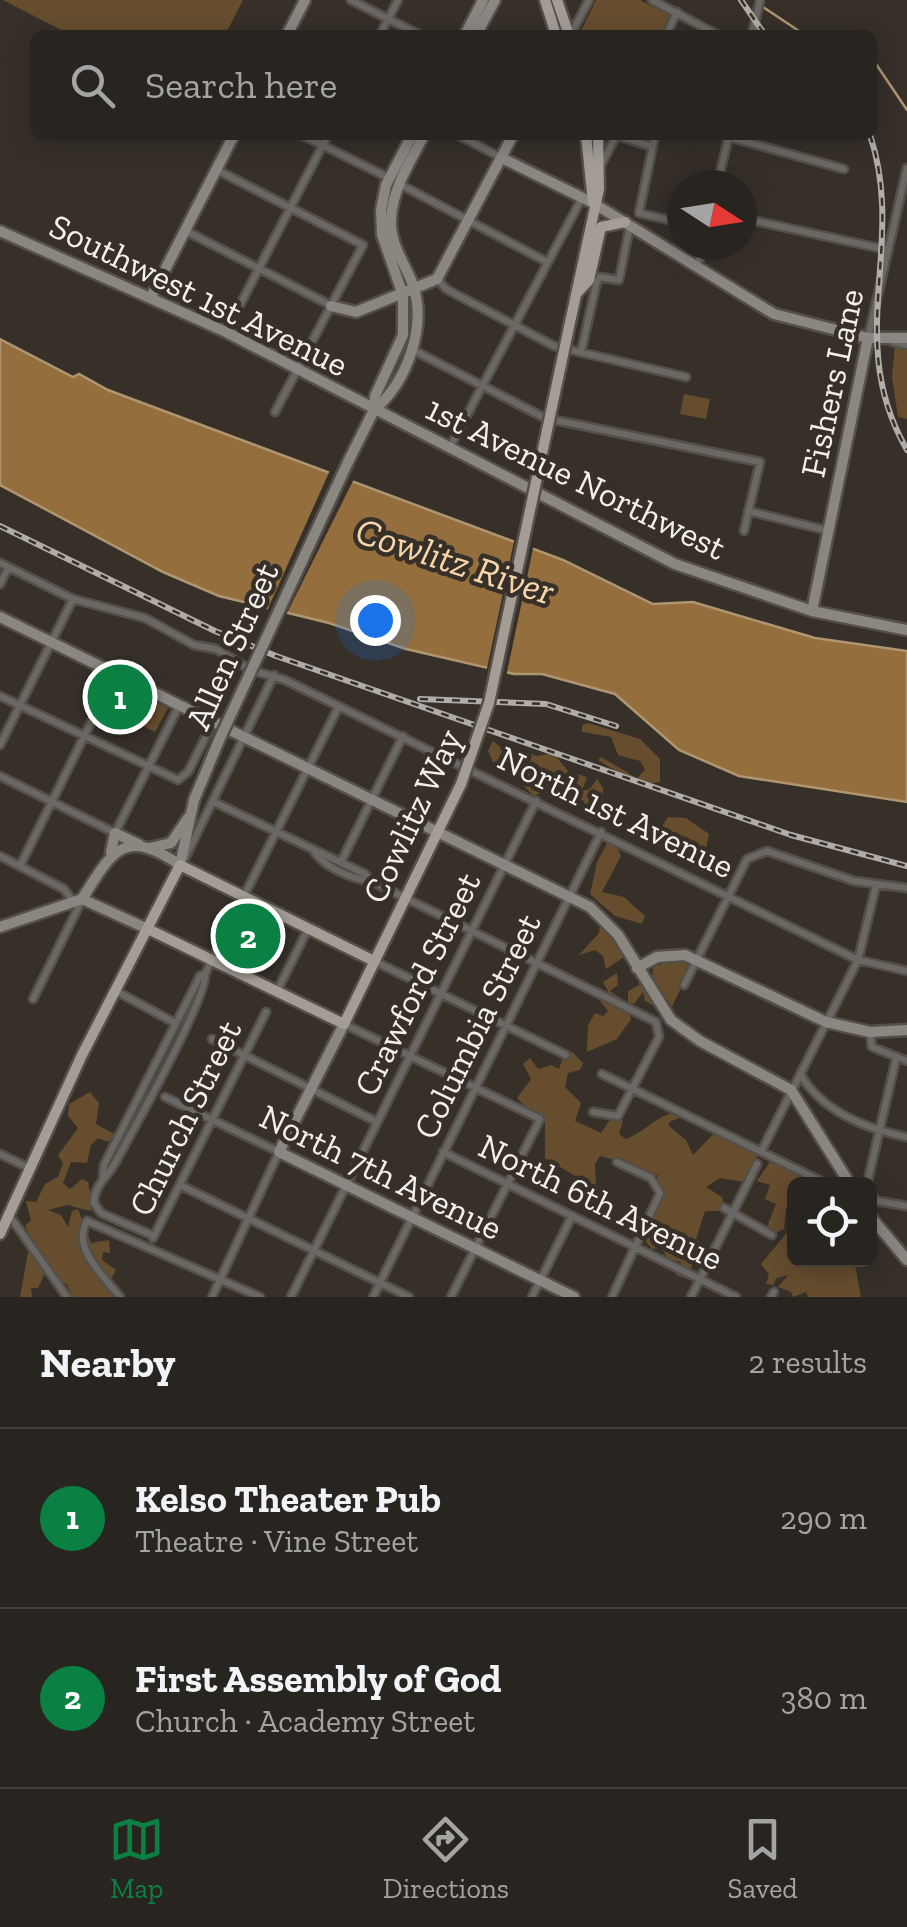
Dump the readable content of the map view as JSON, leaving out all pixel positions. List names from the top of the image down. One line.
{"streets":{"main road":["Allen Street","Cowlitz Way"],"street":["Southwest 1st Avenue","Fishers Lane","1st Avenue Northwest","North 1st Avenue","Crawford Street","Columbia Street","Church Street","North 7th Avenue","North 6th Avenue"]},"crossings":[["Southwest 1st Avenue","1st Avenue Northwest"],["Southwest 1st Avenue","Allen Street"],["Fishers Lane","1st Avenue Northwest"],["1st Avenue Northwest","Allen Street"],["Allen Street","North 1st Avenue"],["North 1st Avenue","Crawford Street"],["North 1st Avenue","Columbia Street"],["Cowlitz Way","North 7th Avenue"],["Crawford Street","North 7th Avenue"],["Columbia Street","North 7th Avenue"],["Columbia Street","North 6th Avenue"],["Church Street","North 7th Avenue"]],"water":["Cowlitz River"],"north":"right","page":{"search":"Search here","pins":["1","2"],"heading":["Nearby","2 results"],"list":[{"mark":"1","name":"Kelso Theater Pub","note":"Theatre · Vine Street","value":"290 m"},{"mark":"2","name":"First Assembly of God","note":"Church · Academy Street","value":"380 m"}],"nav":["Map","Directions","Saved"]}}
